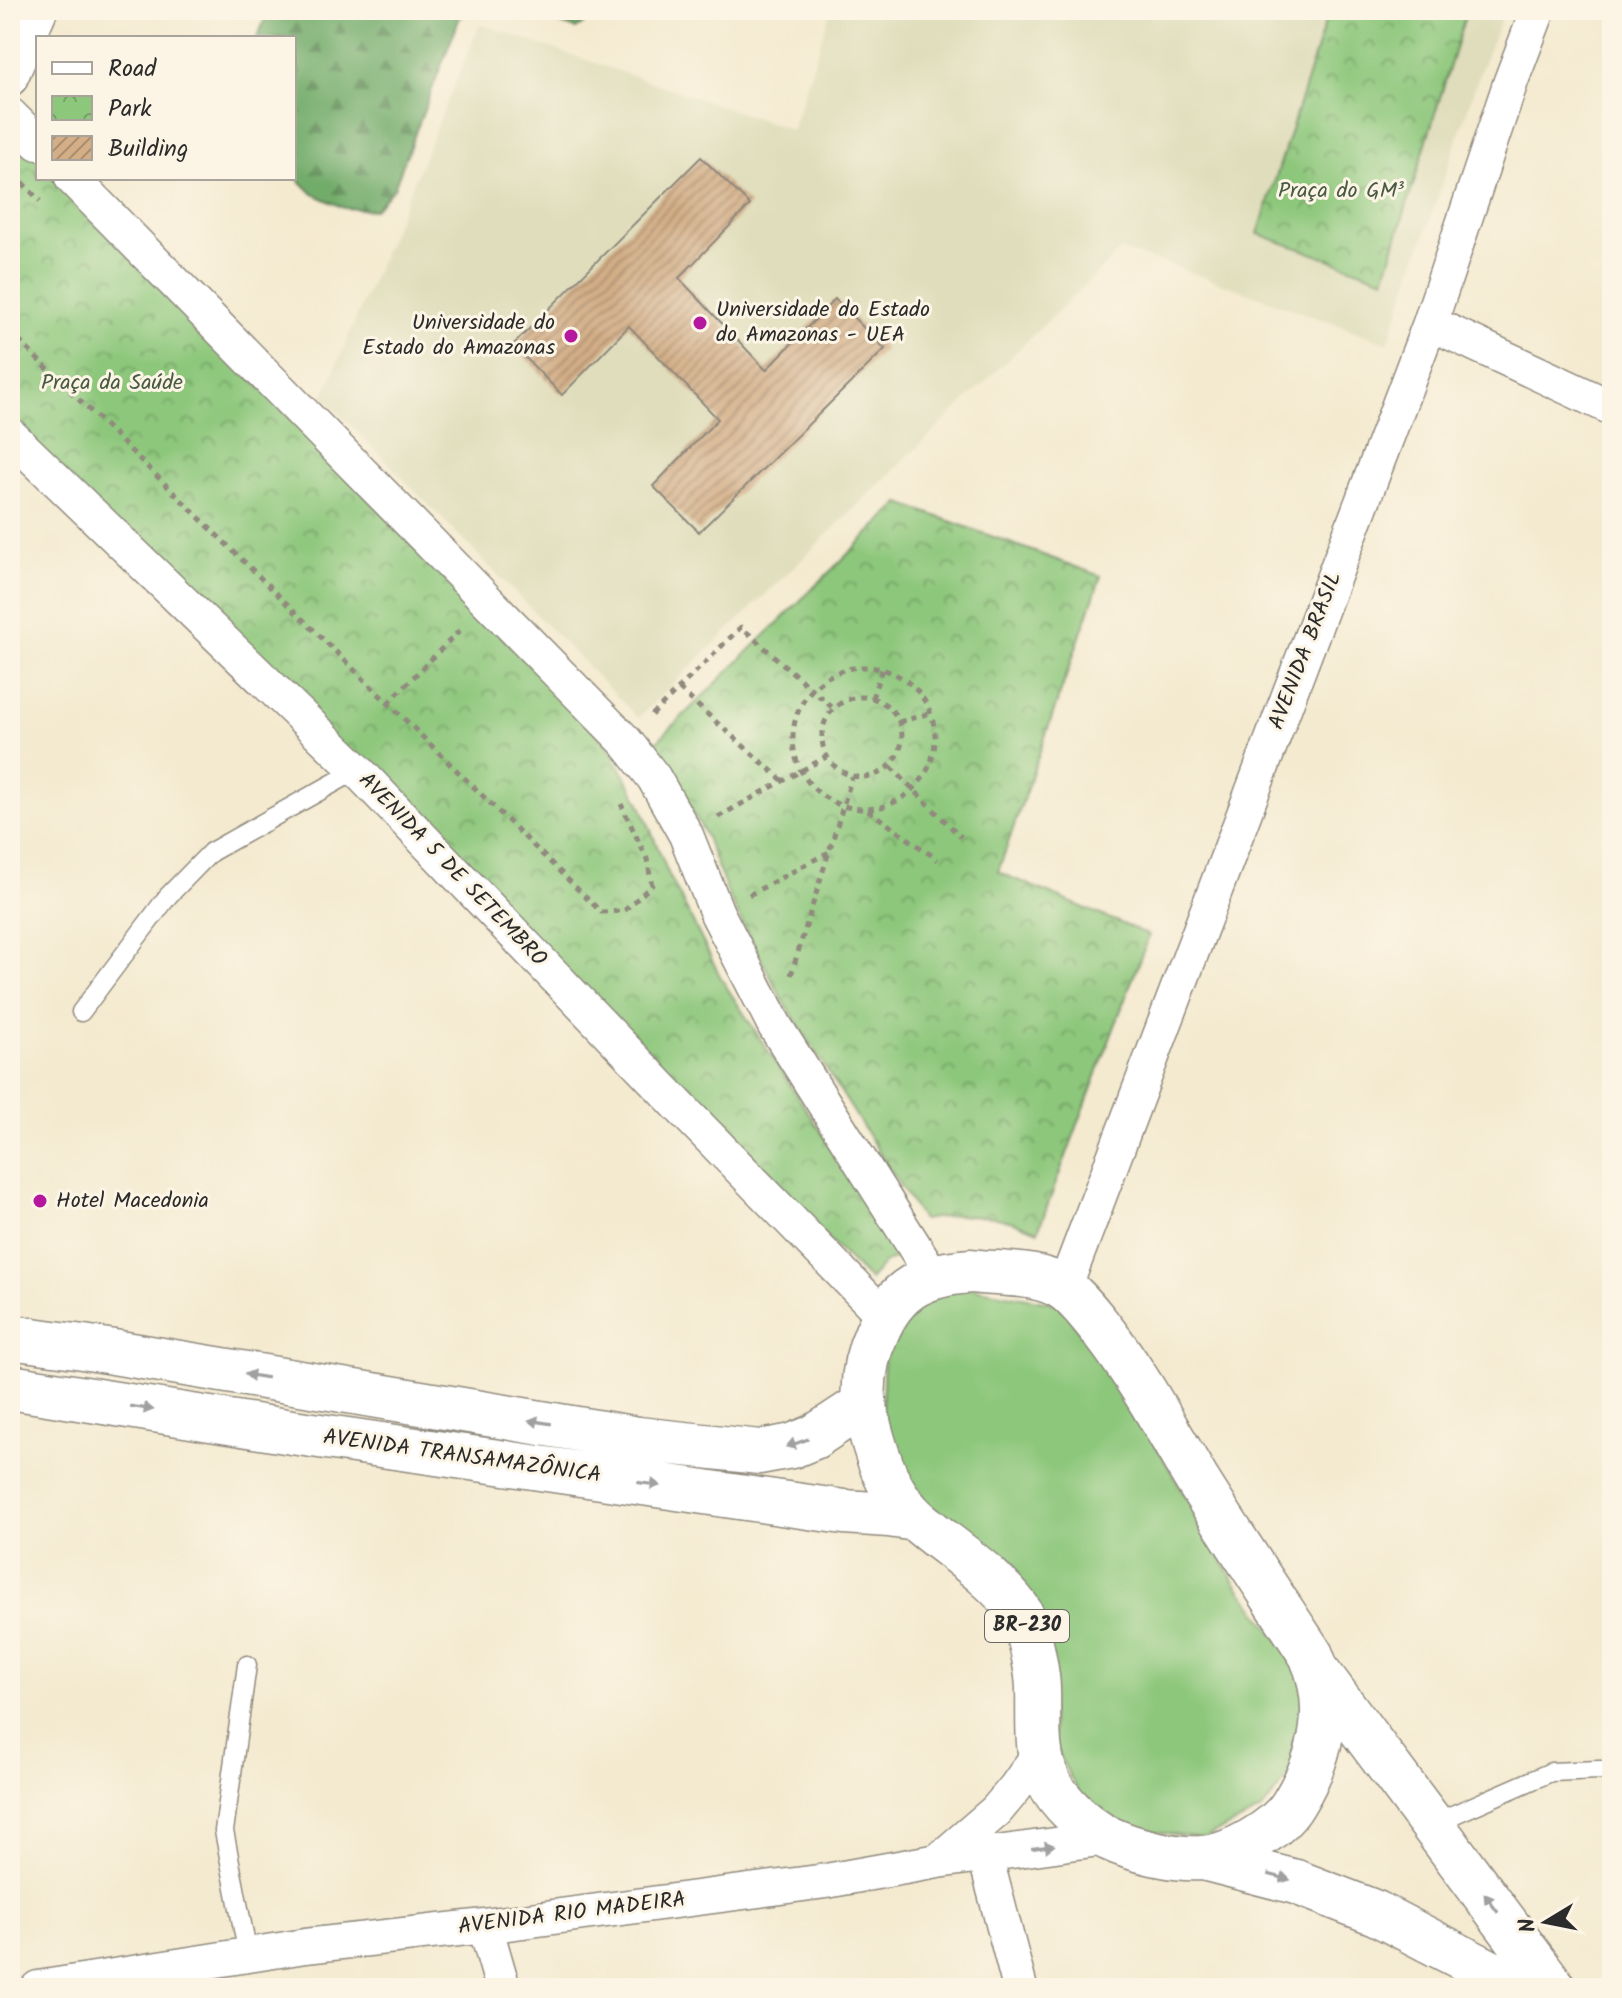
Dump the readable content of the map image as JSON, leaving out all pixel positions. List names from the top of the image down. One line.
{"streets":{"highway":["AVENIDA TRANSAMAZÔNICA","BR-230"],"street":["AVENIDA BRASIL","AVENIDA 5 DE SETEMBRO","AVENIDA RIO MADEIRA"]},"crossings":[["AVENIDA BRASIL","BR-230"],["AVENIDA 5 DE SETEMBRO","BR-230"],["AVENIDA TRANSAMAZÔNICA","BR-230"],["BR-230","AVENIDA RIO MADEIRA"]],"parks":["Praça do GM³","Praça da Saúde"],"places":["Universidade do Estado do Amazonas - UEA","Universidade do Estado do Amazonas","Hotel Macedonia"],"legend":["Road","Park","Building"],"north":"left"}
